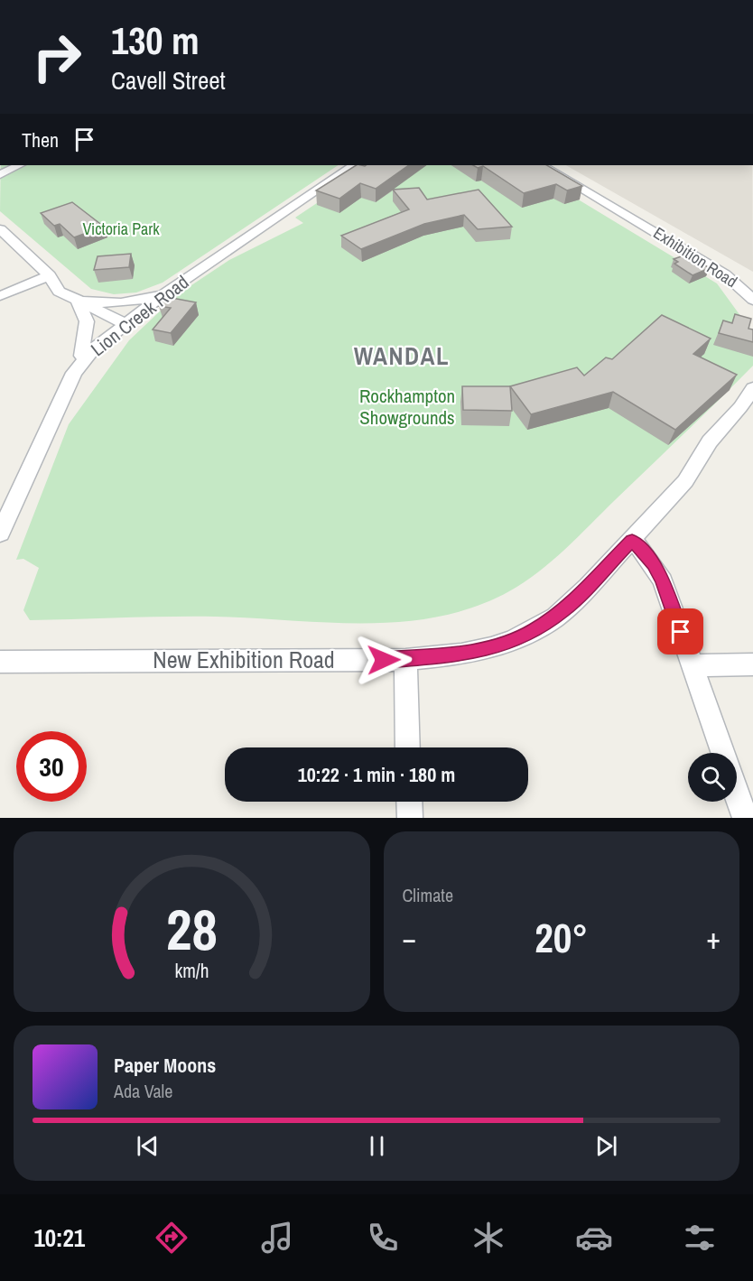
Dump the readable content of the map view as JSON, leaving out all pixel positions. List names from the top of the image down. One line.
{"streets":{"street":["Exhibition Road","Lion Creek Road","New Exhibition Road"]},"districts":["WANDAL"],"parks":["Victoria Park","Rockhampton Showgrounds"],"page":{"turn":["130 m","Cavell Street"],"then":"Then","limit":"30","trip":"10:22 · 1 min · 180 m","tile":"Climate","heat":["−","20°","+"],"song":["Paper Moons","Ada Vale"],"tabs":"10:21","gauge":["28","km/h"]}}
